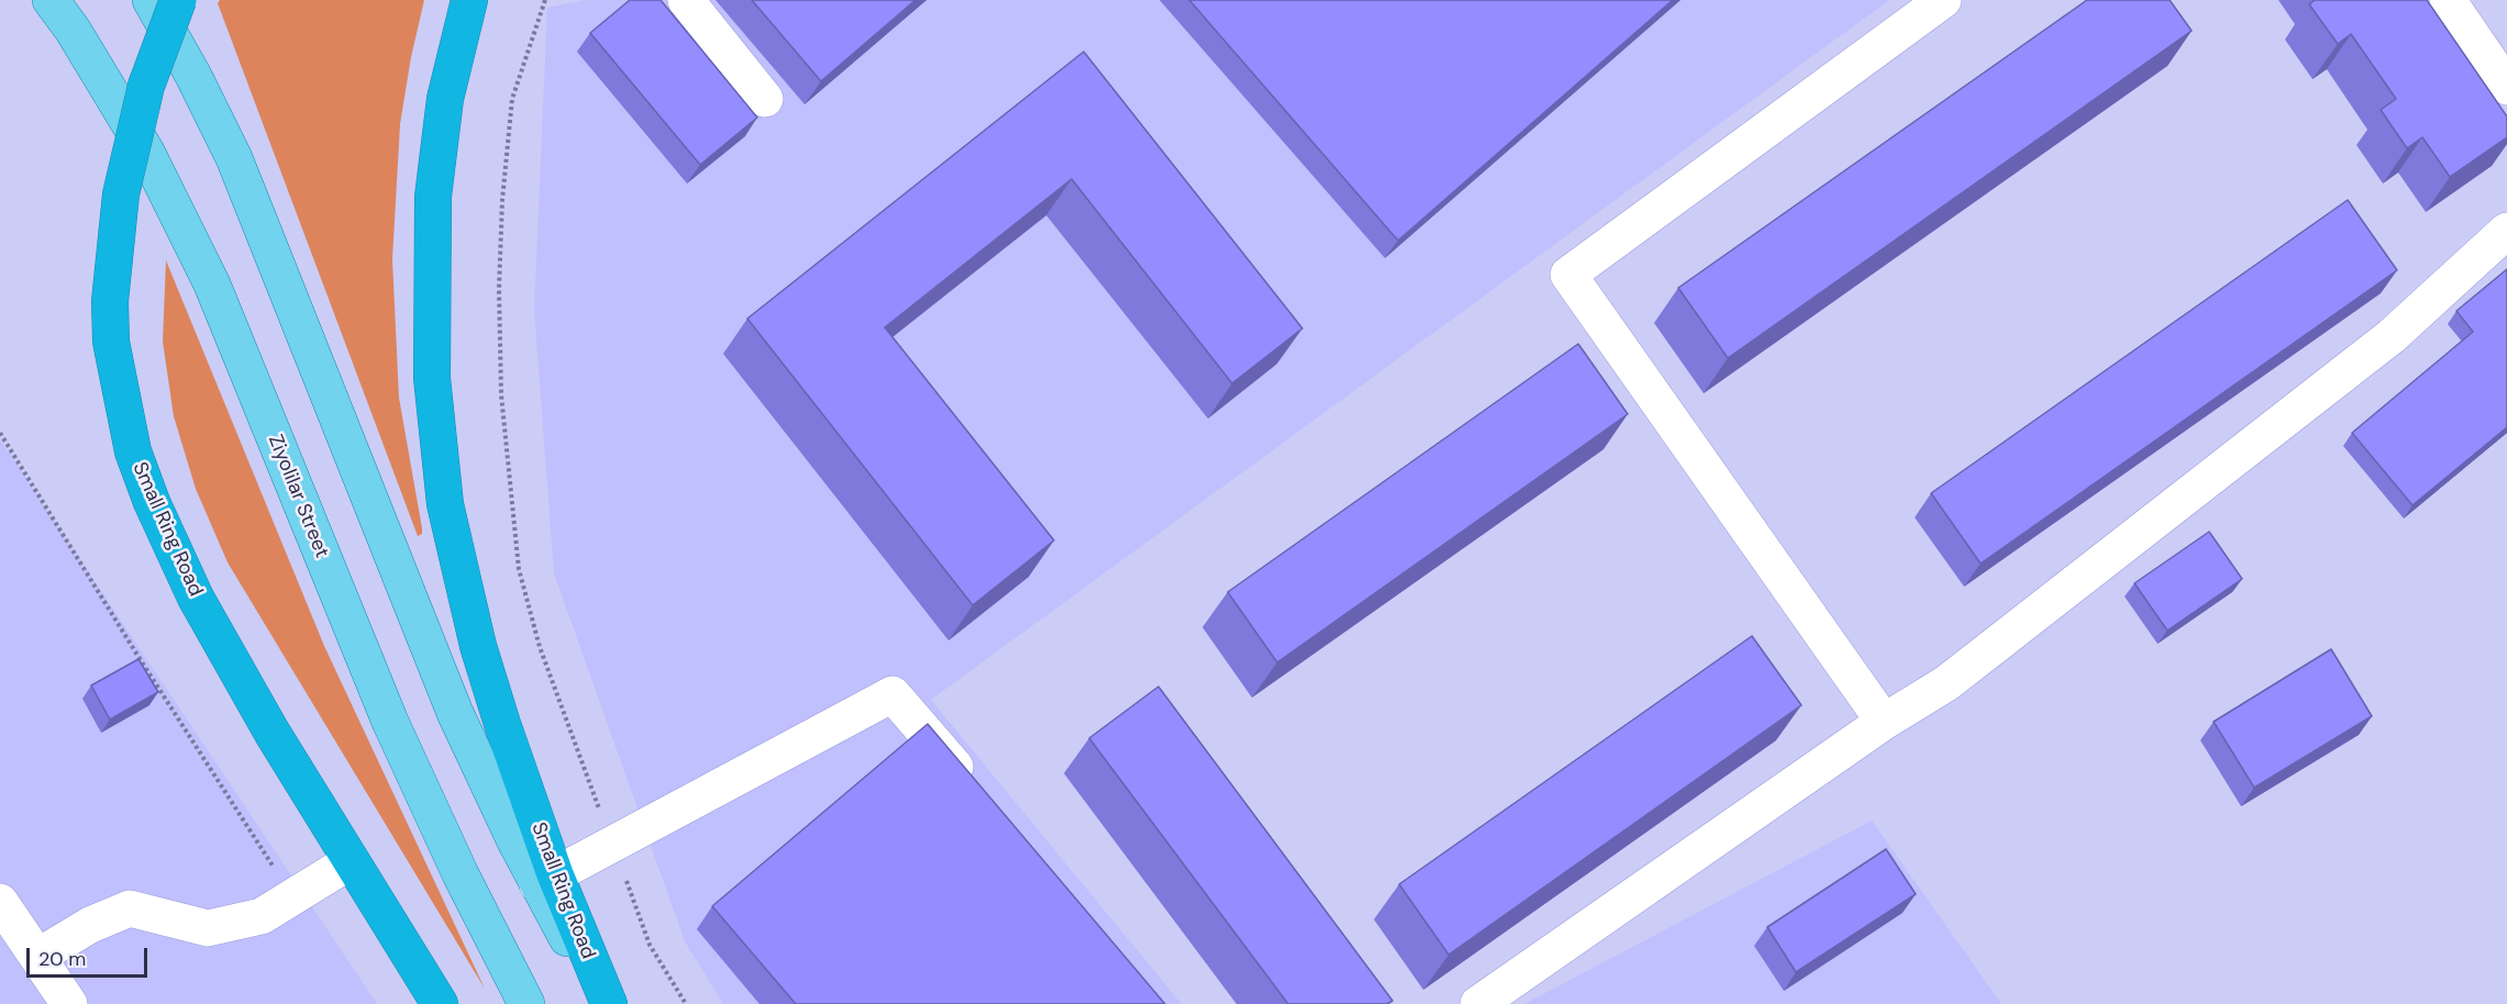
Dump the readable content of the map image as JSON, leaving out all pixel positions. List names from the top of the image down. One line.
{"streets":{"highway":["Small Ring Road"],"main road":["Ziyolilar Street"]},"scale_bar":"20 m"}
